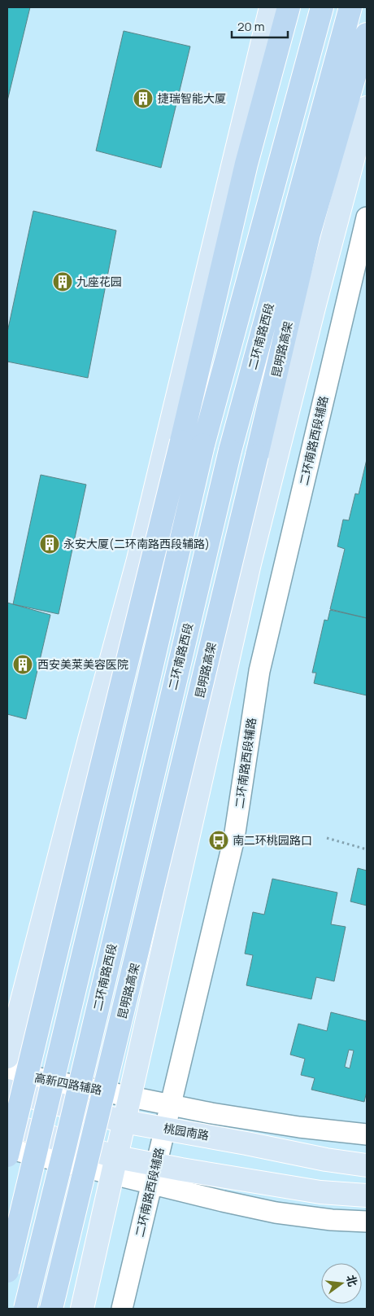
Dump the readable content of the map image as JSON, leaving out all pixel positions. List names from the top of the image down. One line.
{"streets":{"highway":["二环南路西段","昆明路高架"],"main road":["桃园南路"],"street":["二环南路西段辅路","高新四路辅路"]},"crossings":[["二环南路西段辅路","高新四路辅路"],["二环南路西段辅路","桃园南路"]],"places":{"building":["捷瑞智能大厦","九座花园","永安大厦(二环南路西段辅路)","西安美莱美容医院"],"bus stop":["南二环桃园路口"]},"scale_bar":"20 m","north":"right"}
